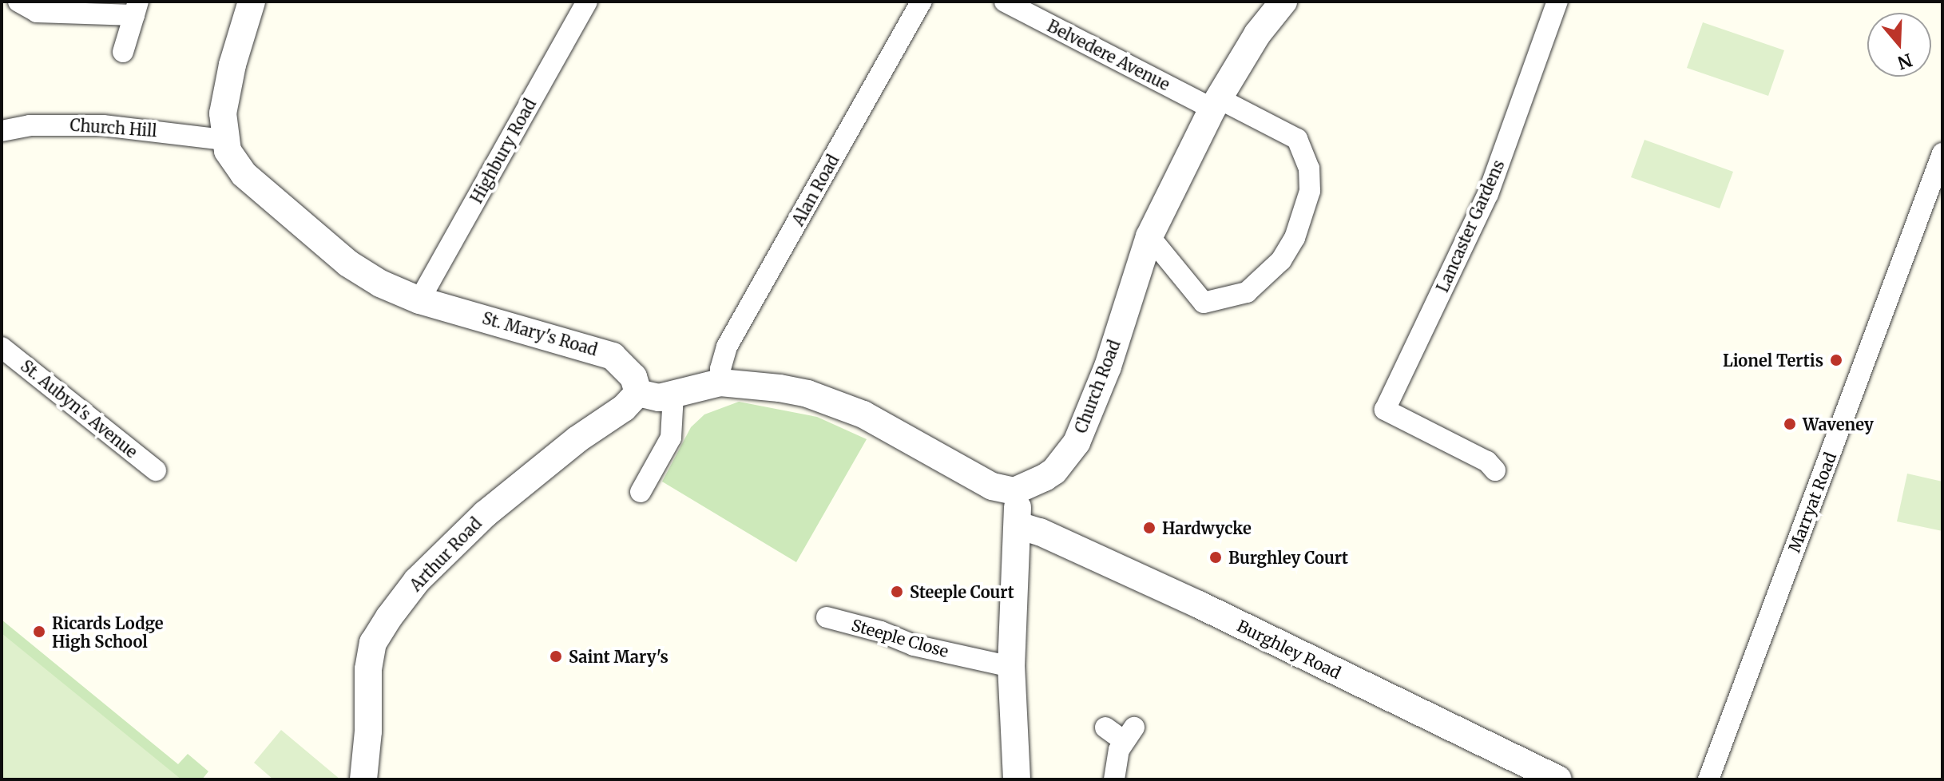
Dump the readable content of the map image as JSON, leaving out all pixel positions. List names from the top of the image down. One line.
{"streets":{"street":["Belvedere Avenue","Church Hill","Highbury Road","Alan Road","Lancaster Gardens","St. Mary's Road","Church Road","St. Aubyn's Avenue","Marryat Road","Arthur Road","Steeple Close","Burghley Road"]},"crossings":[["Belvedere Avenue","Church Road"],["Church Hill","St. Mary's Road"],["Highbury Road","St. Mary's Road"],["St. Mary's Road","Arthur Road"]],"places":["Lionel Tertis","Waveney","Hardwycke","Burghley Court","Steeple Court","Ricards Lodge High School","Saint Mary's"],"north":"bottom"}
